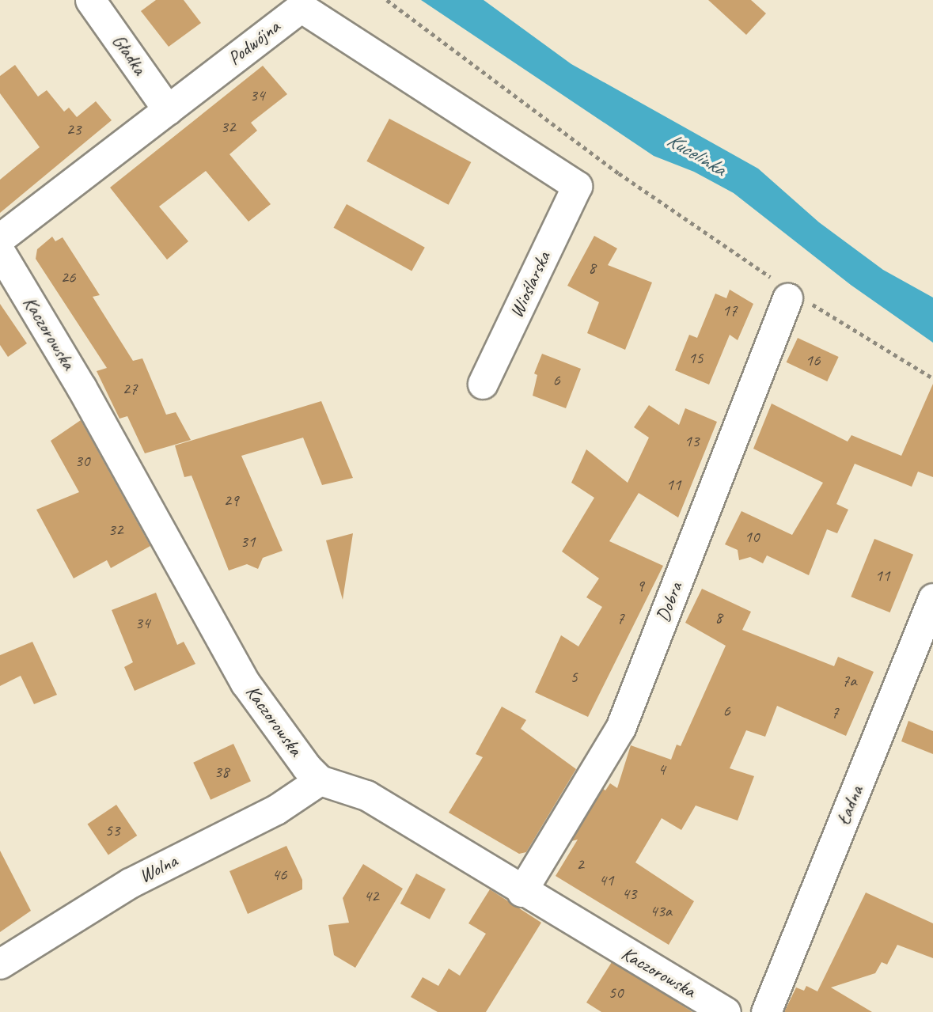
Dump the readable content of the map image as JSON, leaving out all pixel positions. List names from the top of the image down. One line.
{"streets":{"street":["Podwójna","Gładka","Wioślarska","Kaczorowska","Dobra","Ładna","Wolna"]},"crossings":[["Podwójna","Gładka"],["Podwójna","Wioślarska"],["Kaczorowska","Dobra"],["Kaczorowska","Wolna"]],"water":["Kucelinka"],"house_numbers":["34","32","23","8","26","17","15","16","6","27","13","30","11","29","32","10","31","11","9","8","7","34","5","7a","6","7","4","38","53","2","46","41","43","42","43a","50"]}
